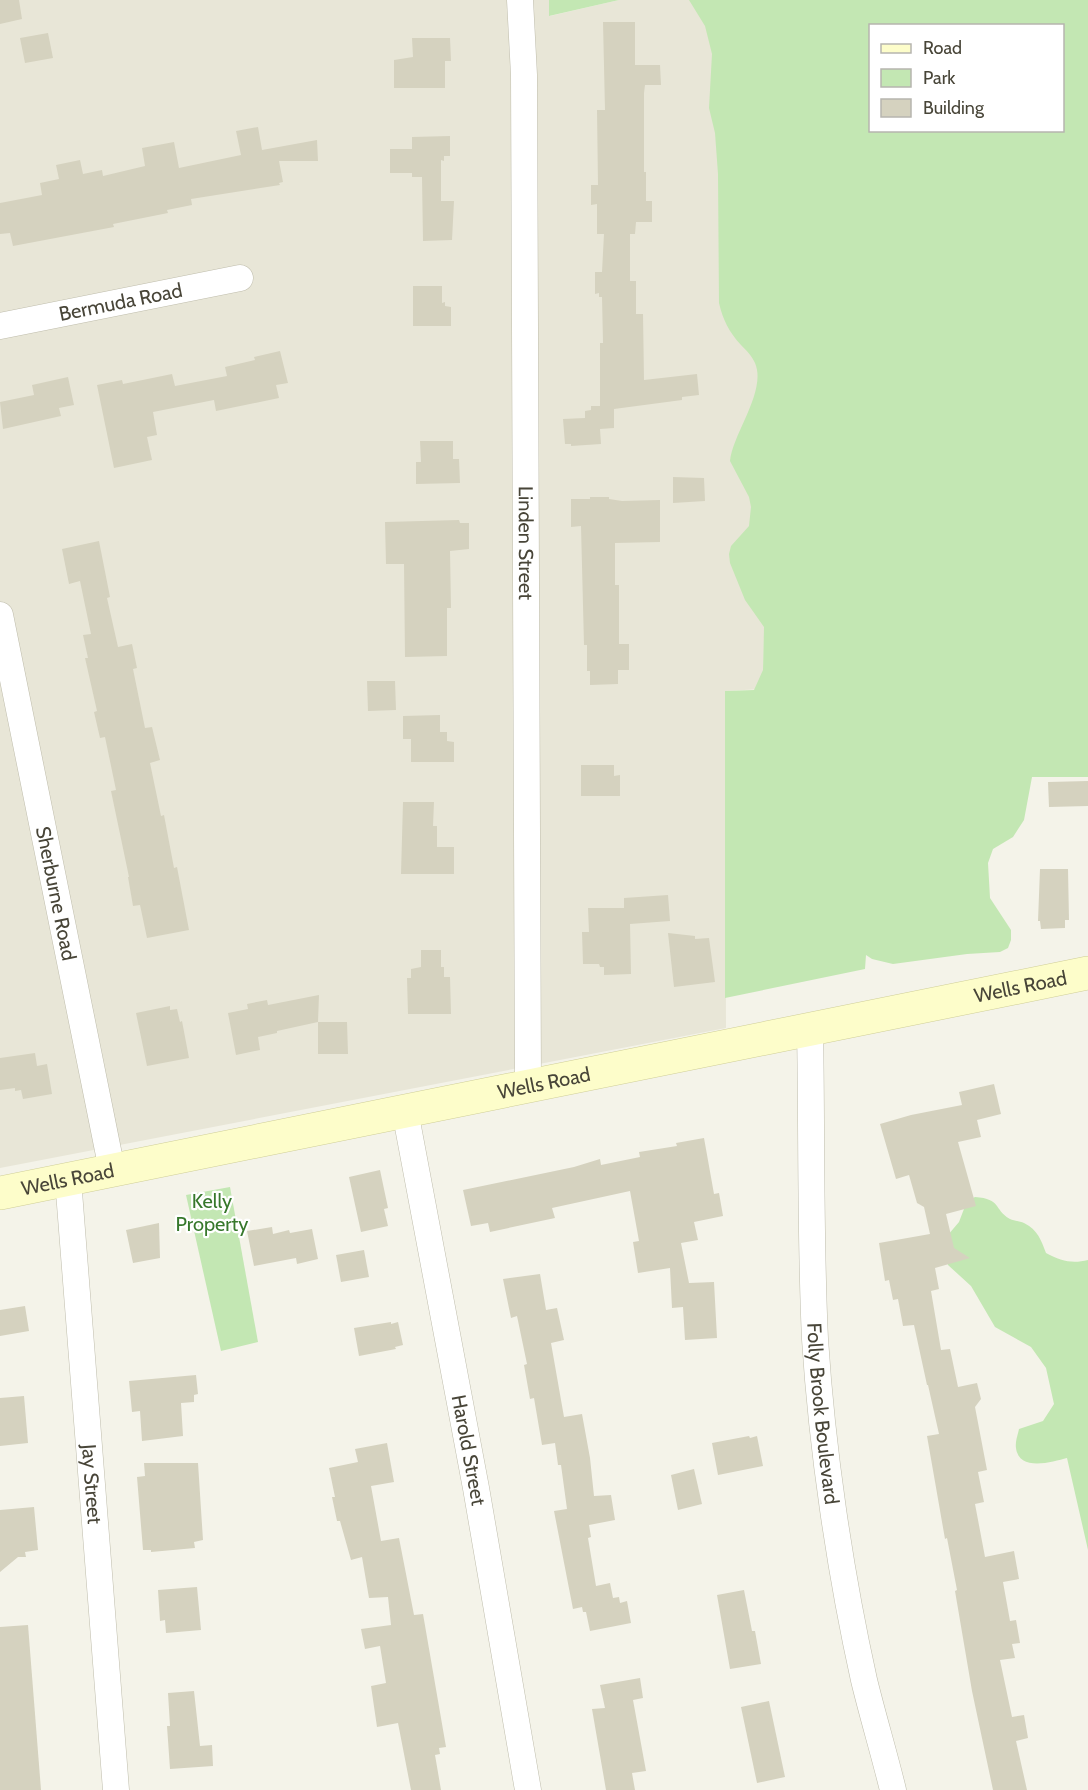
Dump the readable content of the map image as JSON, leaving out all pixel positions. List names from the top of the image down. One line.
{"streets":{"main road":["Wells Road"],"street":["Bermuda Road","Linden Street","Sherburne Road","Folly Brook Boulevard","Harold Street","Jay Street"]},"crossings":[["Linden Street","Wells Road"],["Sherburne Road","Wells Road"],["Wells Road","Folly Brook Boulevard"],["Wells Road","Harold Street"],["Wells Road","Jay Street"]],"parks":["Kelly Property"],"legend":["Road","Park","Building"]}
